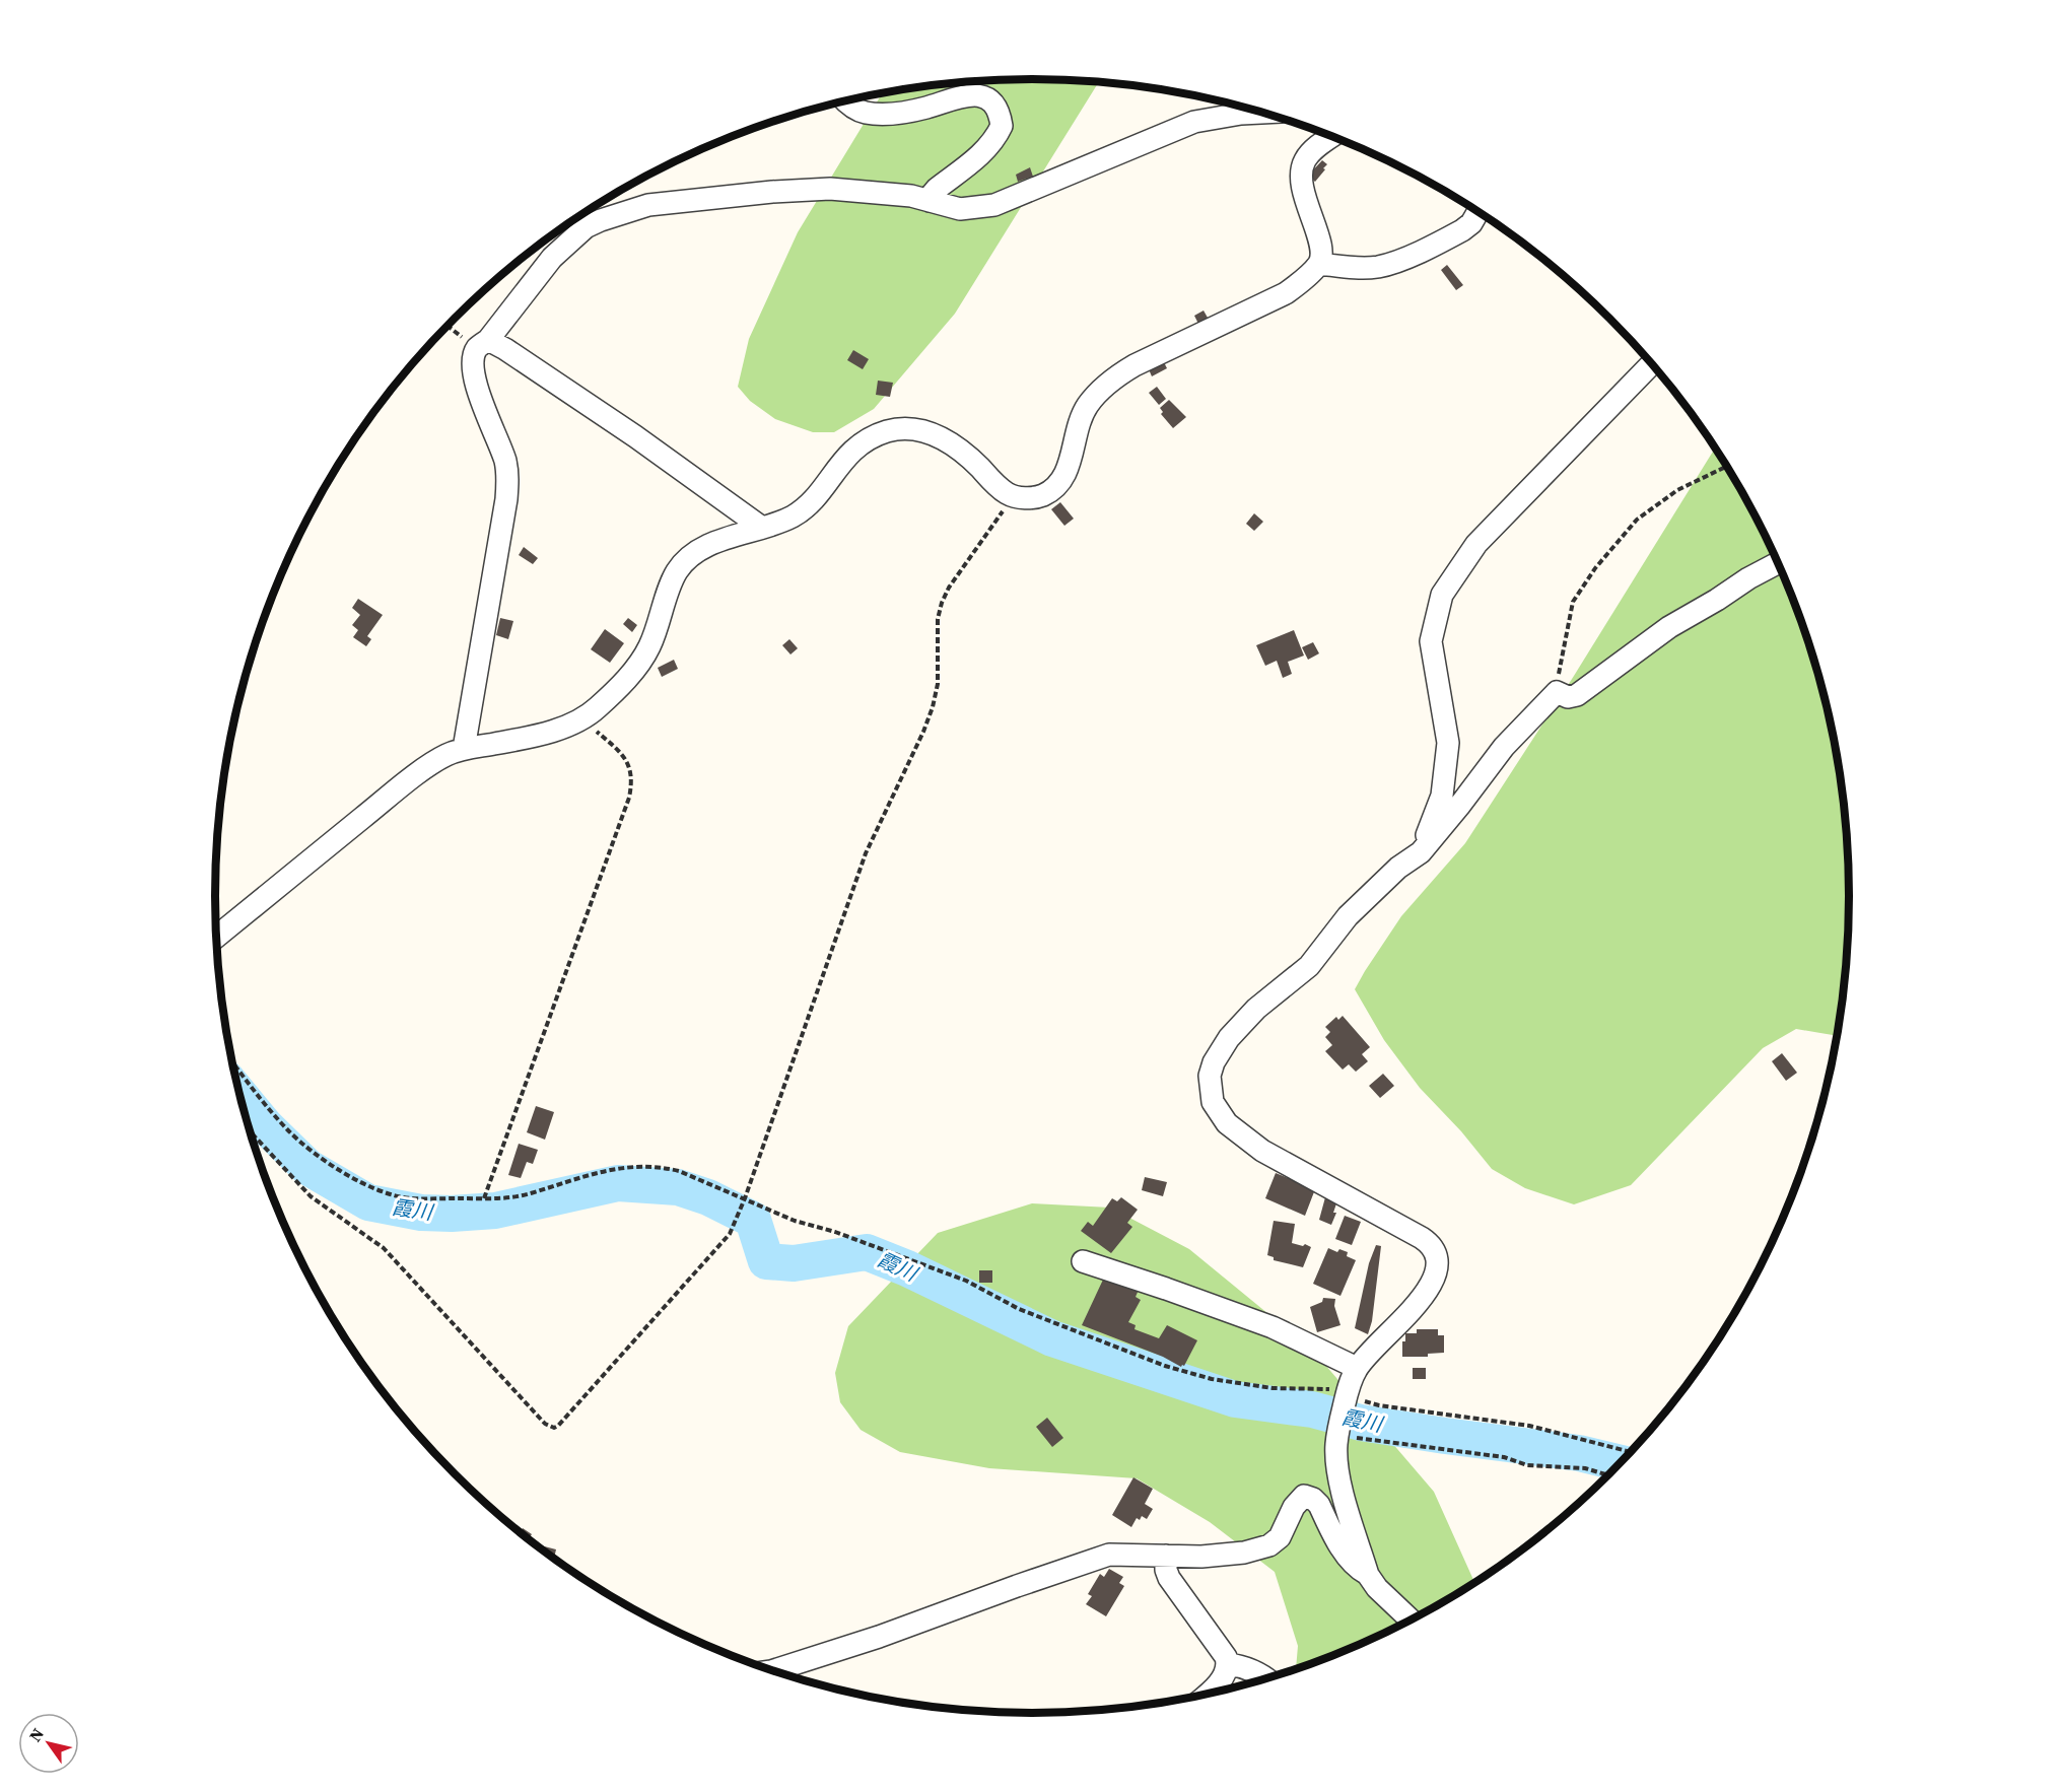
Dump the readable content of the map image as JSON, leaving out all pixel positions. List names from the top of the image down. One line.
{"water":["霞川"],"north":"top left"}
